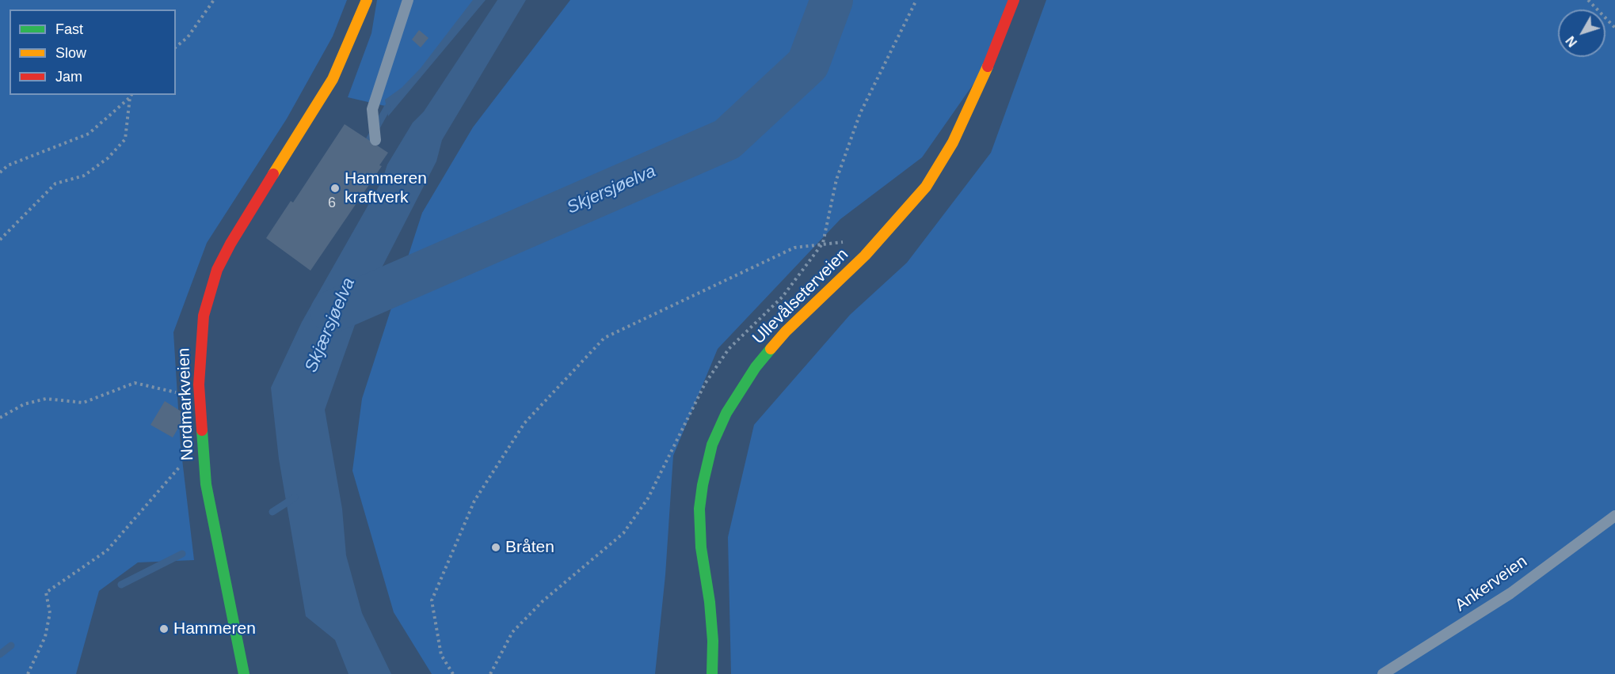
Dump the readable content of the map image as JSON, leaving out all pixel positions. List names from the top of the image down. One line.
{"streets":{"street":["Ullevålseterveien","Nordmarkveien"],"lane":["Ankerveien"]},"water":["Skjersjøelva","Skjærsjøelva"],"places":["Hammeren kraftverk","Bråten","Hammeren"],"house_numbers":["6"],"legend":["Fast","Slow","Jam"],"north":"bottom left"}
